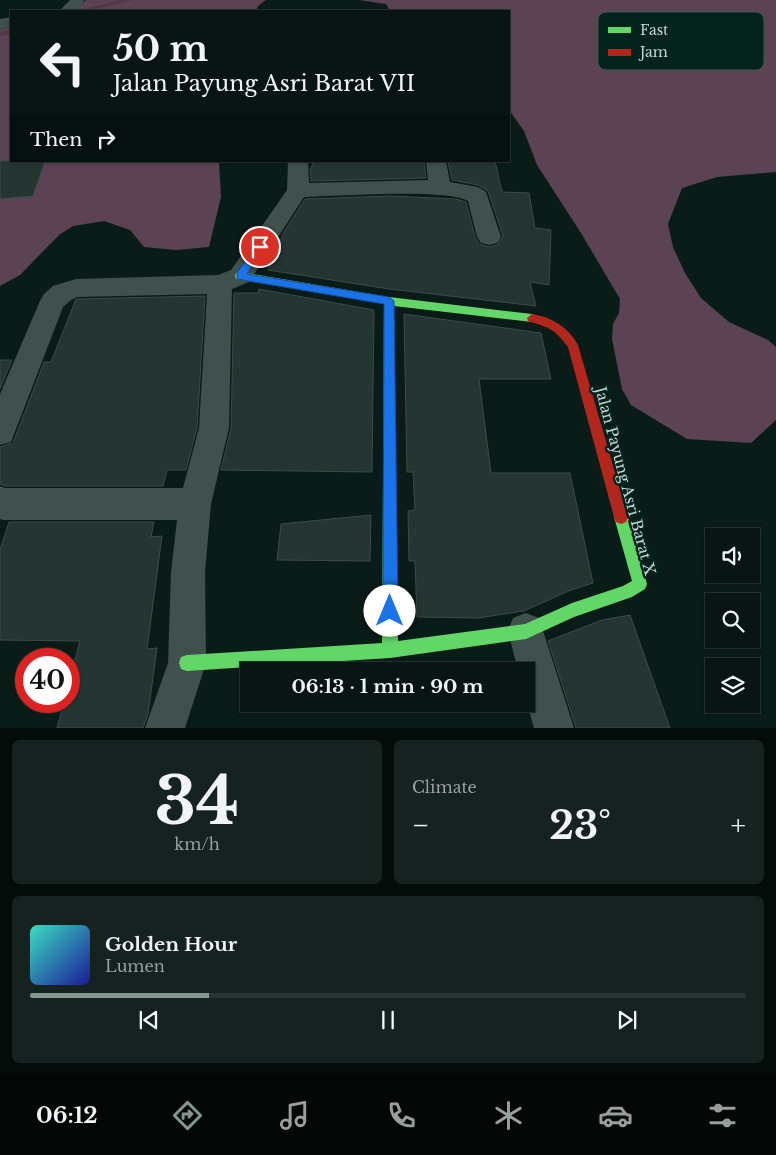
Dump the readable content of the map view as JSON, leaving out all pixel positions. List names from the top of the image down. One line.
{"streets":{"street":["Jalan Payung Asri Barat X"]},"legend":["Fast","Jam"],"page":{"turn":["50 m","Jalan Payung Asri Barat VII"],"then":"Then","limit":"40","trip":"06:13 · 1 min · 90 m","tile":[["34","km/h"],"Climate"],"heat":["−","23°","+"],"song":["Golden Hour","Lumen"],"tabs":"06:12"}}
